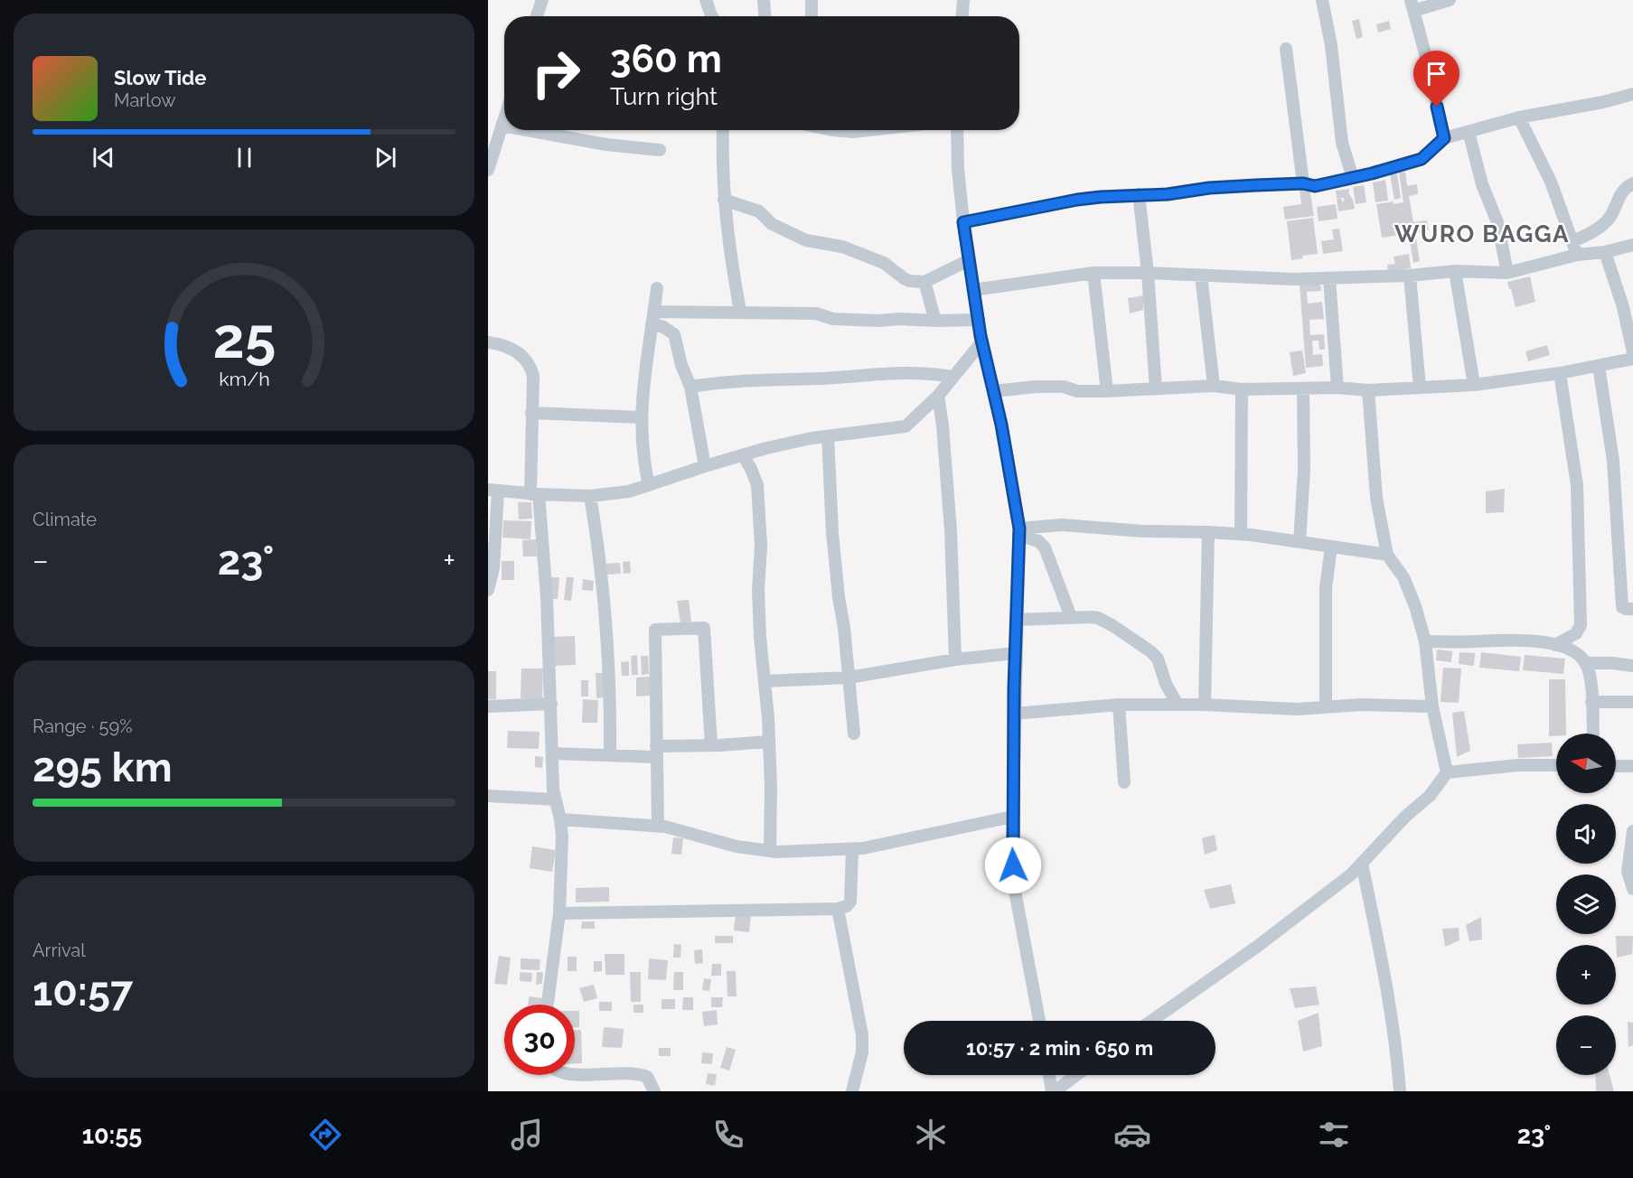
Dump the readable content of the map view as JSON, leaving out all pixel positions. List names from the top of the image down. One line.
{"districts":["WURO BAGGA"],"north":"left","page":{"turn":["360 m","Turn right"],"song":["Slow Tide","Marlow"],"tile":["Climate",["Range · 59%","295 km"],["Arrival","10:57"]],"heat":["−","23°","+"],"map_buttons":["+","−"],"limit":"30","trip":"10:57 · 2 min · 650 m","tabs":["10:55","23°"],"gauge":["25","km/h"]}}
